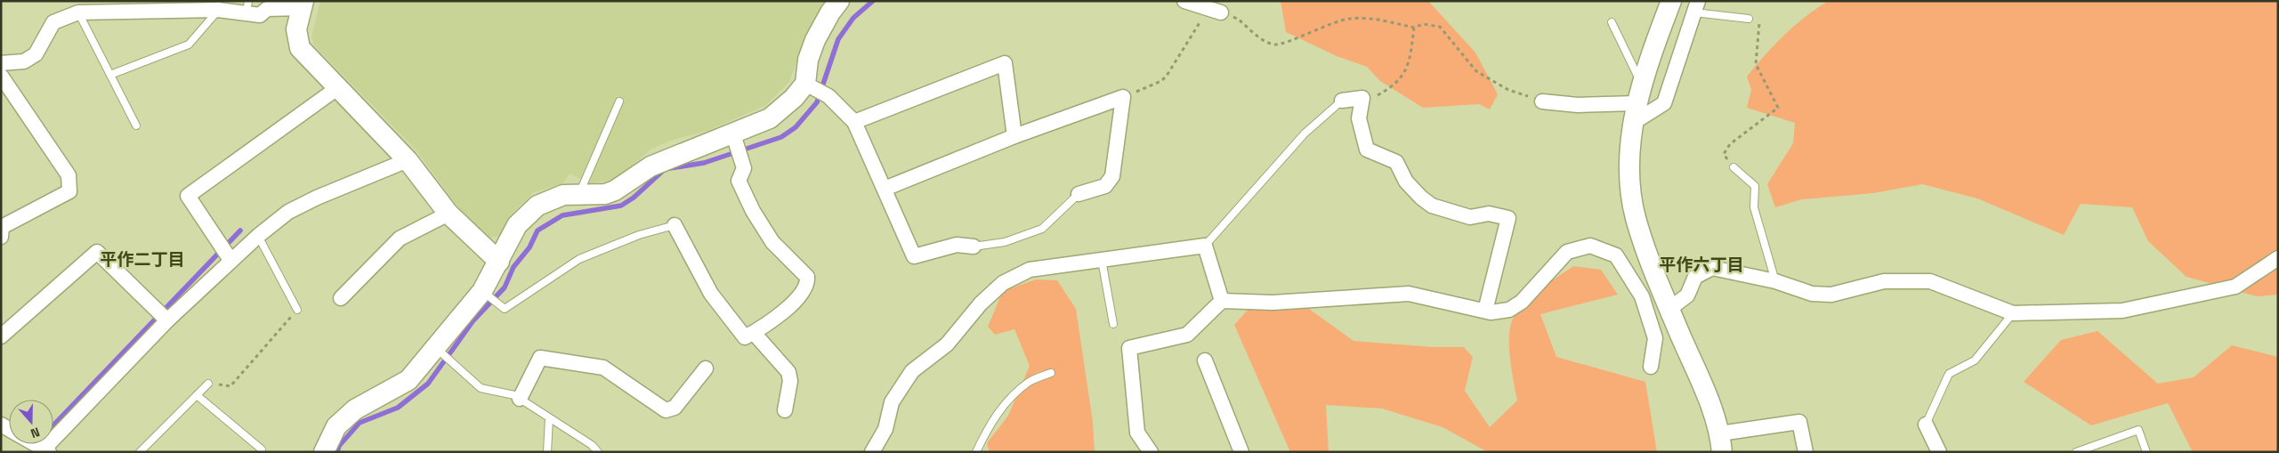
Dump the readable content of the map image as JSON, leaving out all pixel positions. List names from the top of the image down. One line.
{"districts":["平作二丁目","平作六丁目"],"north":"bottom"}
